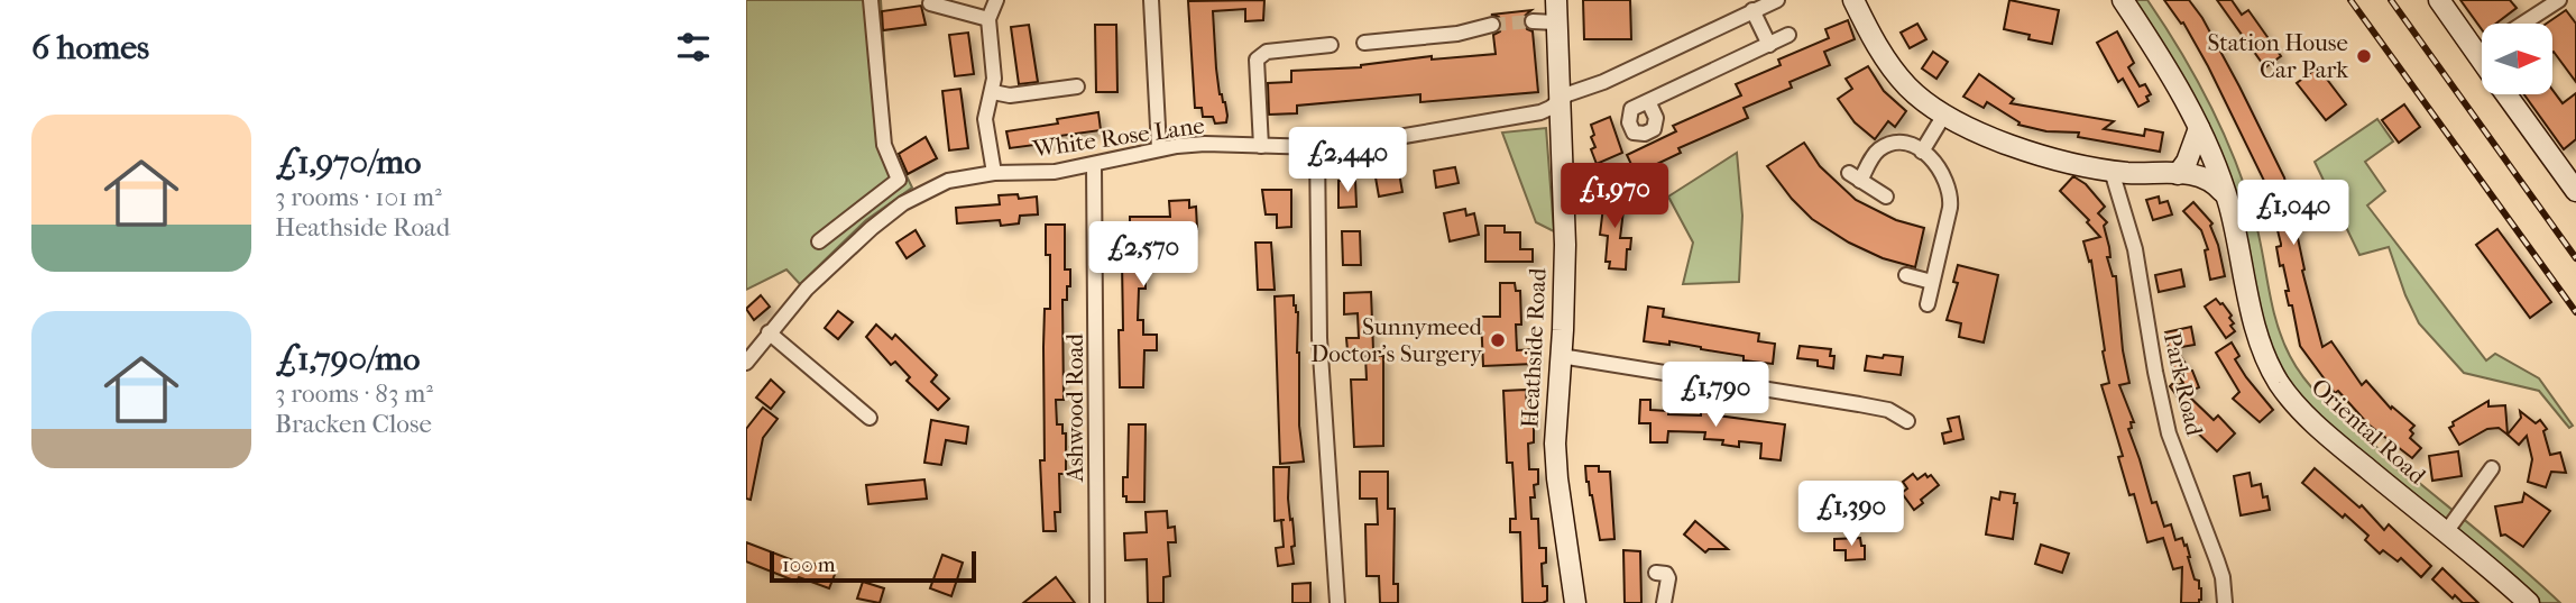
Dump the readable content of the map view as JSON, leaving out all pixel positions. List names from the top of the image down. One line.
{"streets":{"street":["White Rose Lane","Heathside Road","Park Road","Ashwood Road","Oriental Road"]},"crossings":[["White Rose Lane","Heathside Road"],["White Rose Lane","Ashwood Road"]],"places":["Station House Car Park","Sunnymeed Doctor's Surgery"],"scale_bar":"100 m","north":"right","page":{"heading":"6 homes","list":[{"name":"£1,970/mo","note":"3 rooms · 101 m² · Heathside Road"},{"name":"£1,790/mo","note":"3 rooms · 83 m² · Bracken Close"}],"price":["£2,440","£1,970","£1,040","£2,570","£1,790","£1,390"],"scale":"100 m"}}
